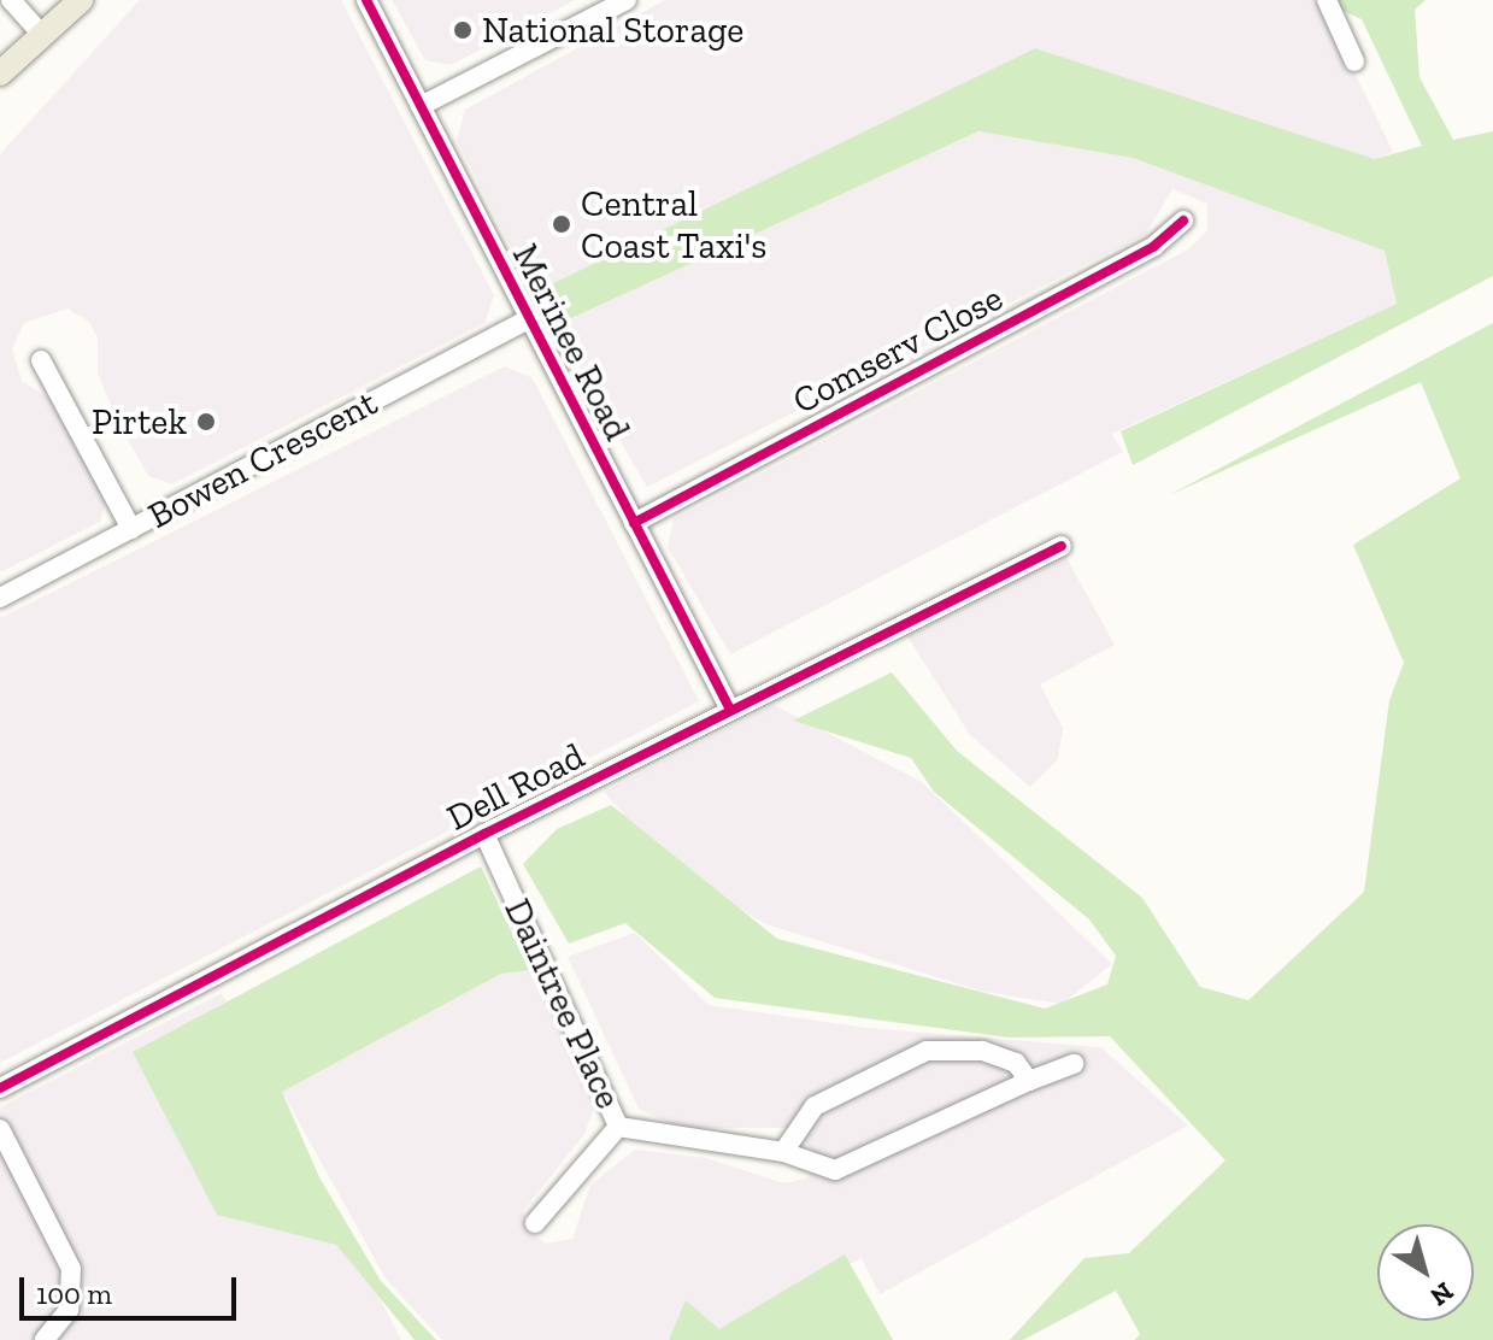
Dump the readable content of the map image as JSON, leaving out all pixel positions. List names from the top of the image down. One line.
{"streets":{"street":["Merinee Road","Comserv Close","Bowen Crescent","Dell Road","Daintree Place"]},"crossings":[["Merinee Road","Comserv Close"],["Merinee Road","Bowen Crescent"],["Merinee Road","Dell Road"],["Dell Road","Daintree Place"]],"places":["National Storage","Central Coast Taxi's","Pirtek"],"scale_bar":"100 m","north":"bottom right"}
